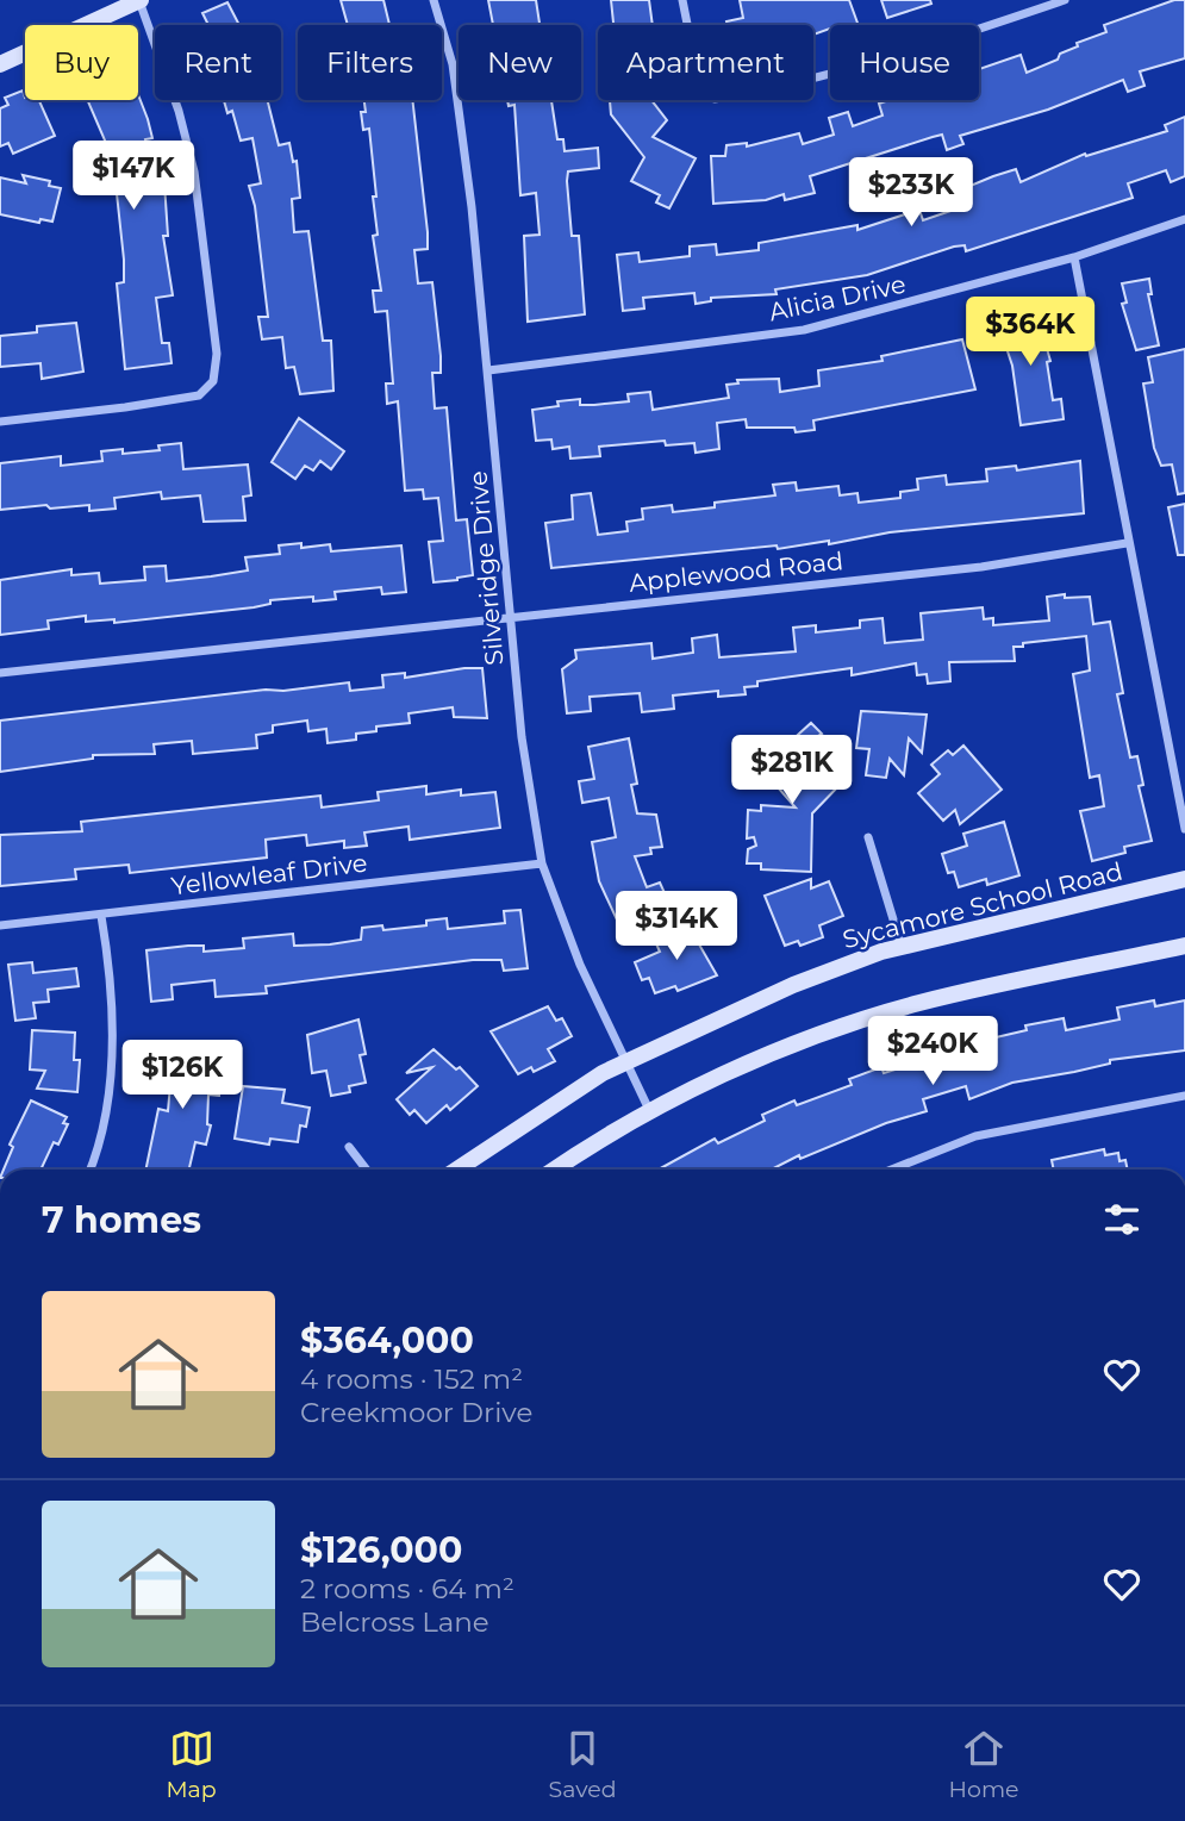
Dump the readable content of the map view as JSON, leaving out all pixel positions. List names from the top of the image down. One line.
{"streets":{"main road":["Sycamore School Road"],"street":["Alicia Drive","Silveridge Drive","Applewood Road","Yellowleaf Drive"]},"crossings":[["Alicia Drive","Silveridge Drive"],["Silveridge Drive","Applewood Road"],["Silveridge Drive","Yellowleaf Drive"],["Silveridge Drive","Sycamore School Road"]],"page":{"chip":["Buy","Rent","Filters","New","Apartment","House"],"price":["$147K","$233K","$364K","$281K","$314K","$240K","$126K"],"heading":"7 homes","list":[{"name":"$364,000","note":"4 rooms · 152 m² · Creekmoor Drive"},{"name":"$126,000","note":"2 rooms · 64 m² · Belcross Lane"}],"tabs":["Map","Saved","Home"]}}
